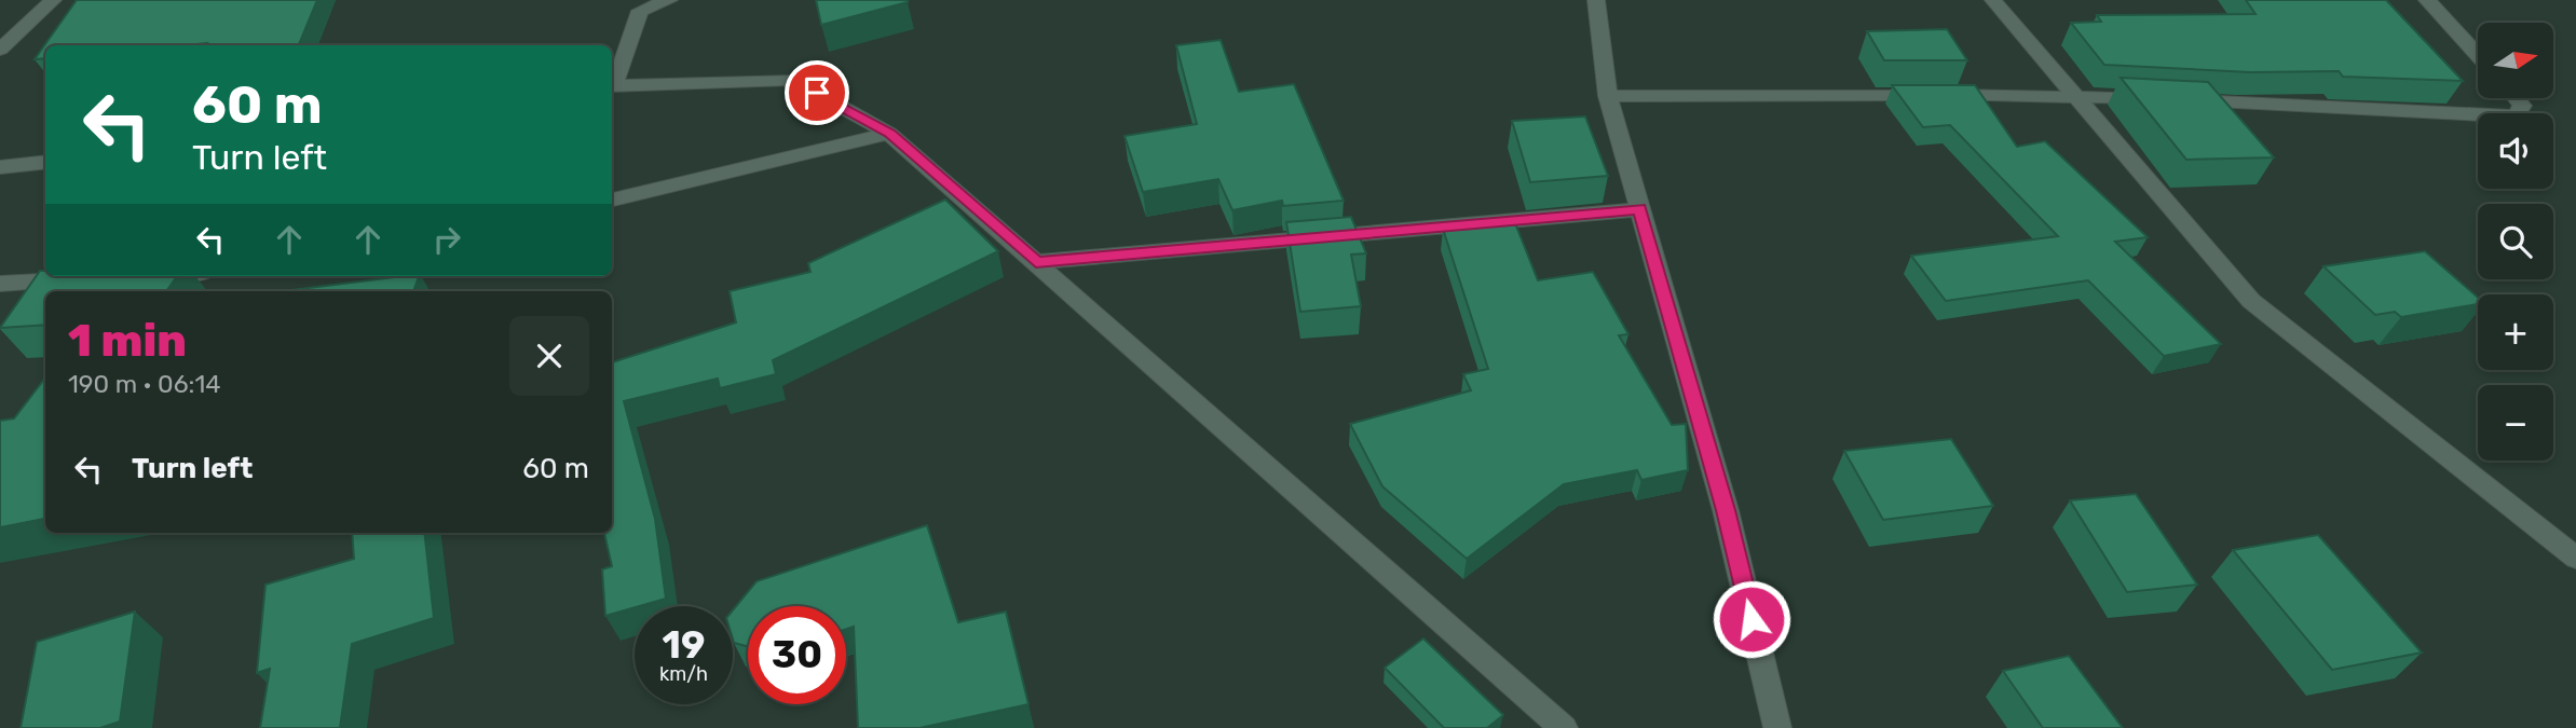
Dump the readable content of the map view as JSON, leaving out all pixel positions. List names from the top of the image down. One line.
{"north":"right","page":{"map_buttons":["+","−"],"turn":["60 m","Turn left"],"heading":["1 min","190 m · 06:14"],"list":[{"name":"Turn left","value":"60 m"}],"speed":"19 km/h","limit":"30"}}
